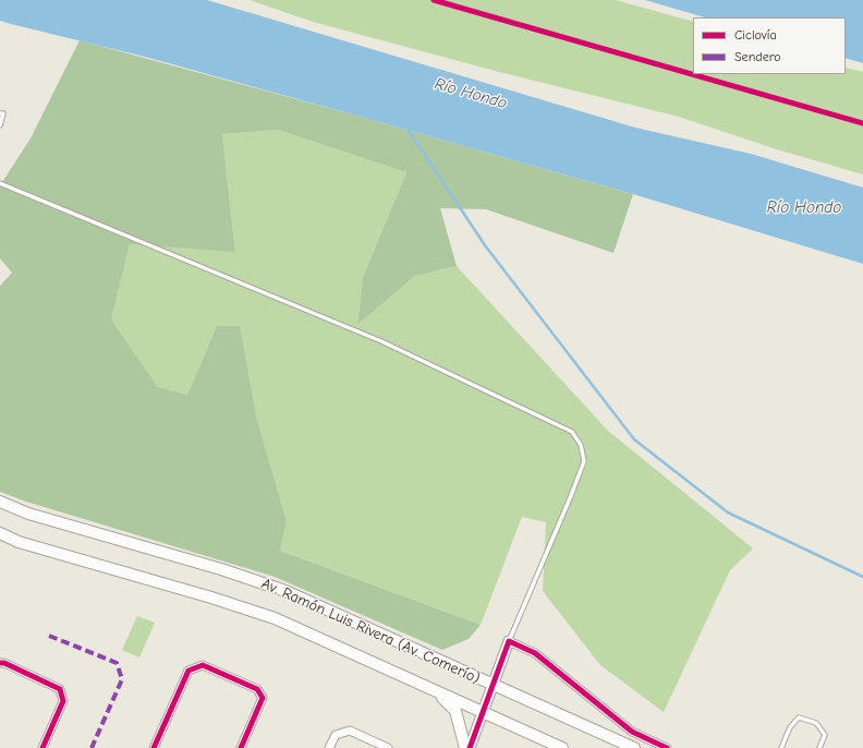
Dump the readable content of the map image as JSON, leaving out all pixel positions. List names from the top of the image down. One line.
{"streets":{"main road":["Av. Ramón Luis Rivera (Av. Comerío)"]},"water":["Río Hondo"],"legend":["Ciclovía","Sendero"]}
